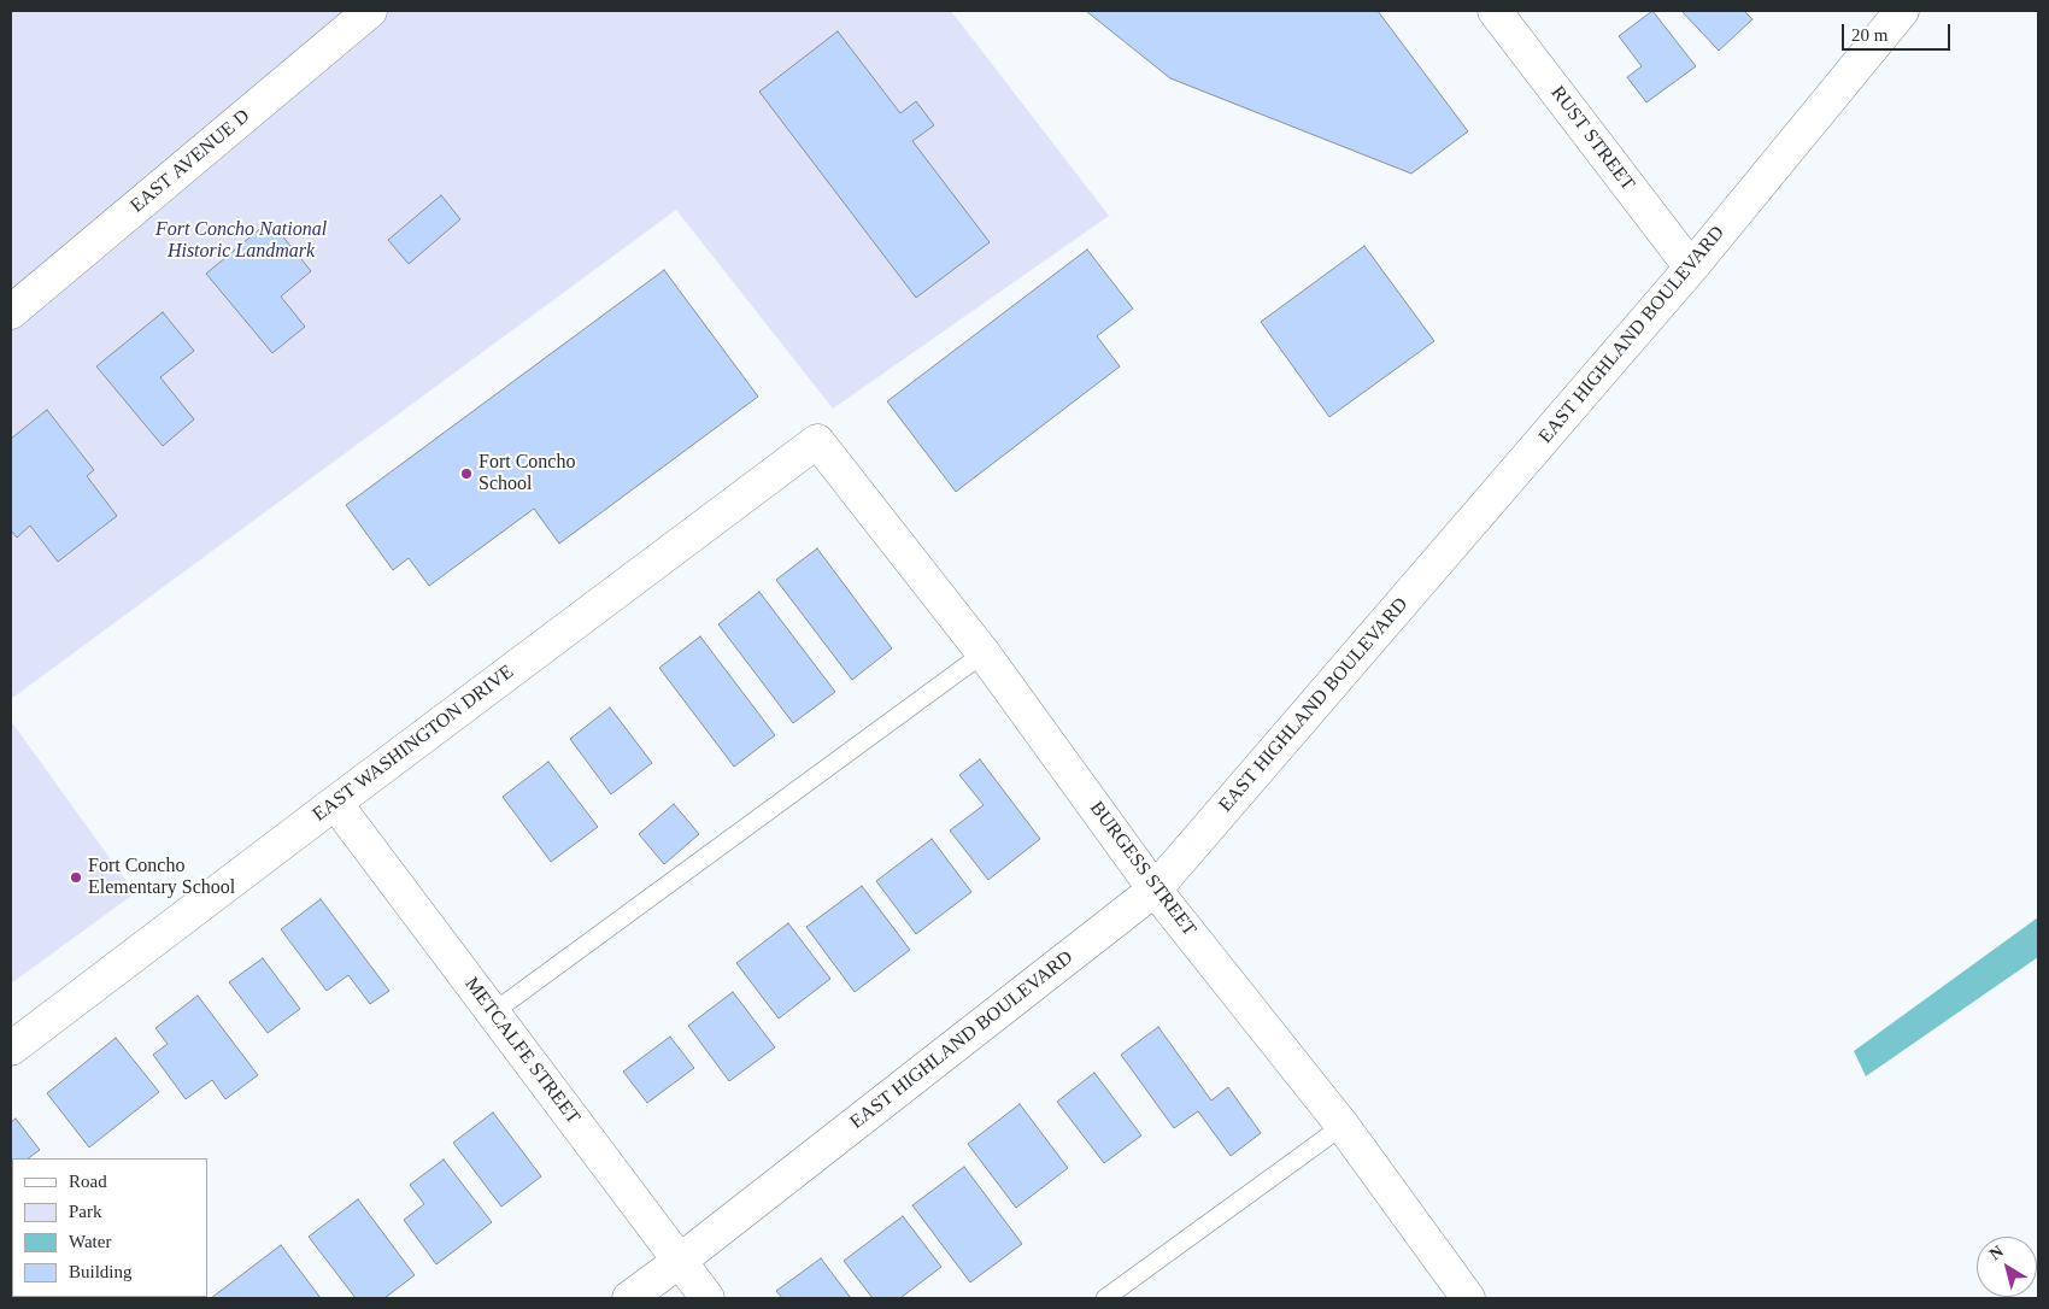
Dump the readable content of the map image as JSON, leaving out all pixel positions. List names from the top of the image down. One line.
{"streets":{"street":["RUST STREET","EAST AVENUE D","EAST HIGHLAND BOULEVARD","EAST WASHINGTON DRIVE","BURGESS STREET","METCALFE STREET"]},"crossings":[["RUST STREET","EAST HIGHLAND BOULEVARD"],["EAST HIGHLAND BOULEVARD","BURGESS STREET"],["EAST HIGHLAND BOULEVARD","METCALFE STREET"],["EAST WASHINGTON DRIVE","BURGESS STREET"],["EAST WASHINGTON DRIVE","METCALFE STREET"]],"parks":["Fort Concho National Historic Landmark"],"places":["Fort Concho School","Fort Concho Elementary School"],"legend":["Road","Park","Water","Building"],"scale_bar":"20 m","north":"top left"}
